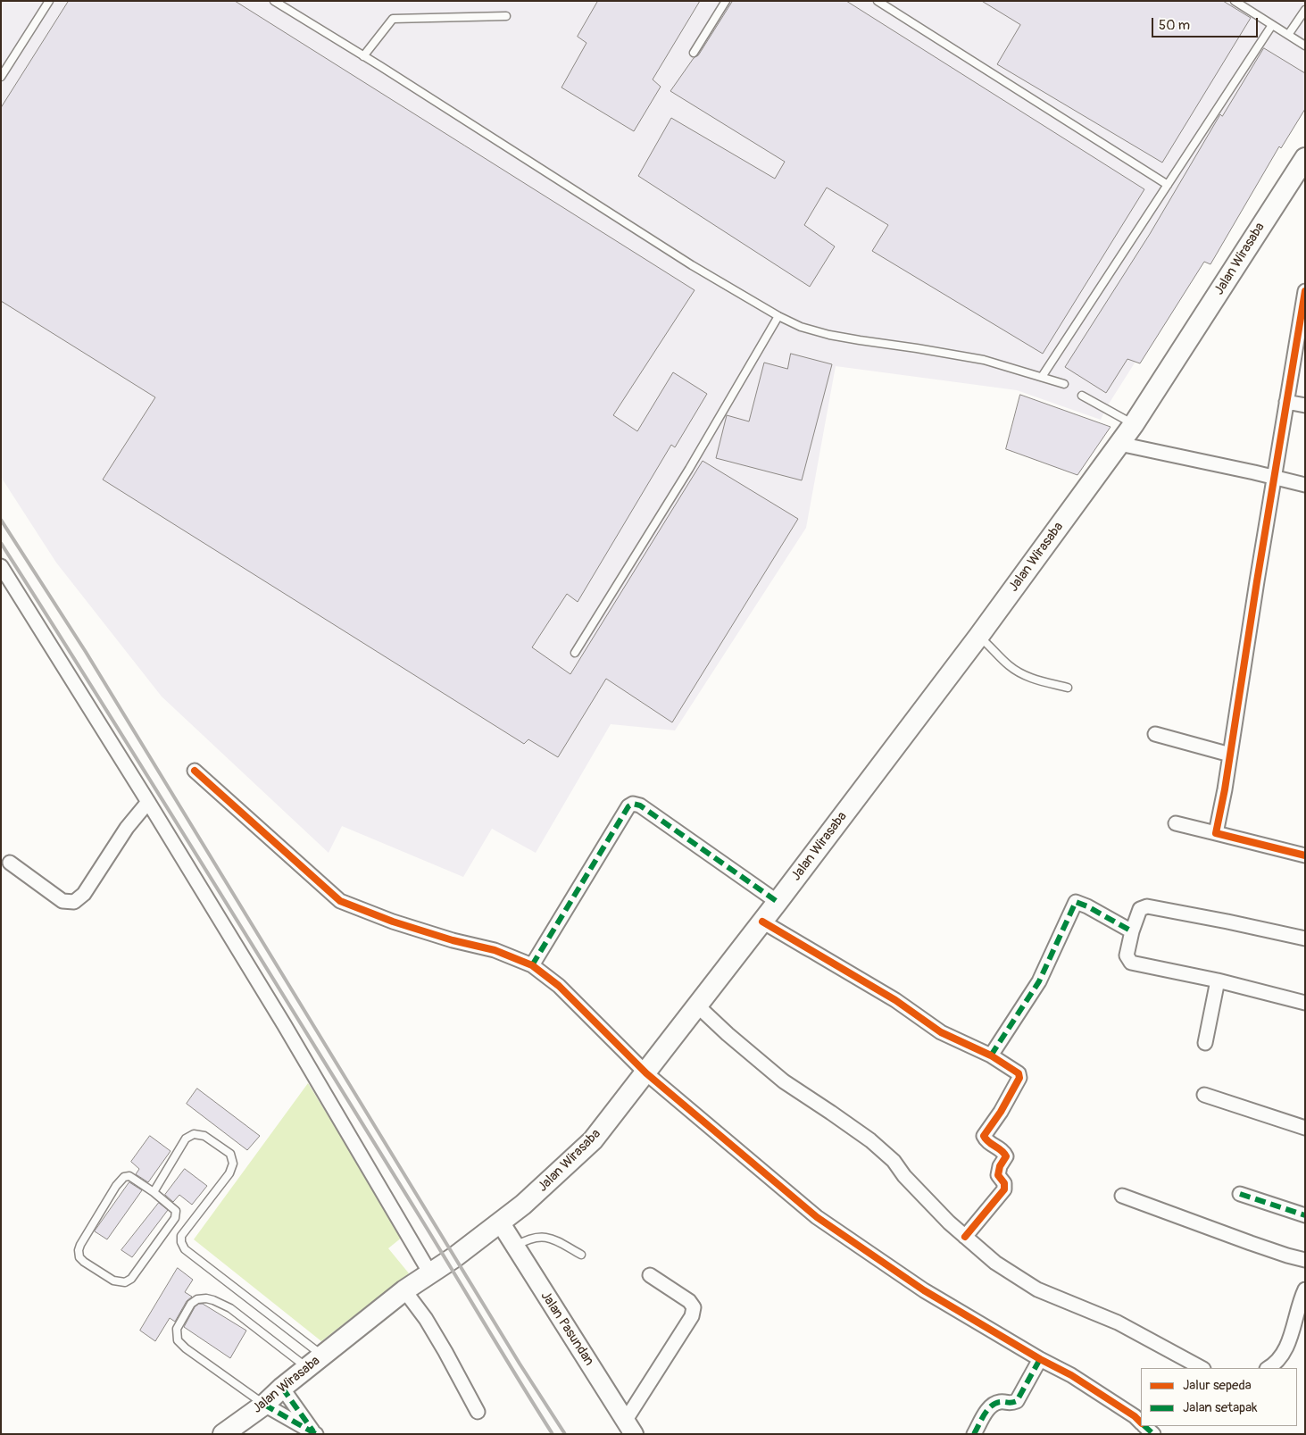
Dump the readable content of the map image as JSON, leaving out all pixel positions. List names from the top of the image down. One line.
{"streets":{"main road":["Jalan Wirasaba"],"street":["Jalan Pasundan"]},"crossings":[["Jalan Wirasaba","Jalan Pasundan"]],"legend":["Jalur sepeda","Jalan setapak"],"scale_bar":"50 m"}
